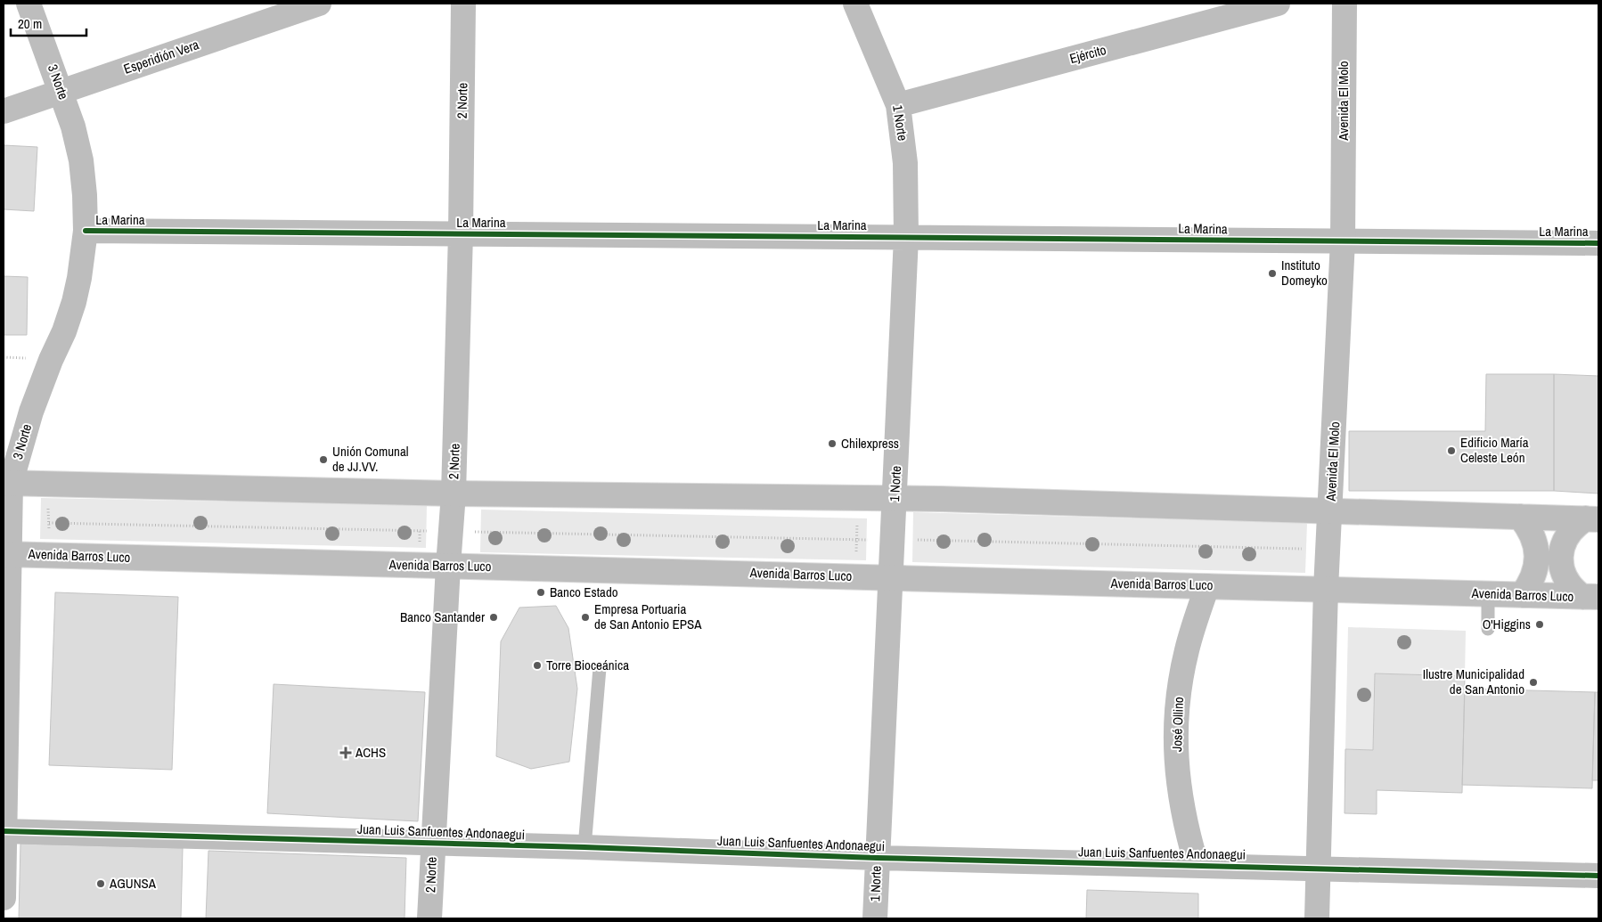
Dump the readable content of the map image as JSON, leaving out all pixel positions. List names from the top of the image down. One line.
{"streets":{"street":["Ejército","Esperidión Vera","3 Norte","2 Norte","Avenida El Molo","1 Norte","La Marina","Avenida Barros Luco","José Ollino","Juan Luis Sanfuentes Andonaegui"]},"crossings":[["Ejército","1 Norte"],["Esperidión Vera","3 Norte"],["3 Norte","La Marina"],["3 Norte","Avenida Barros Luco"],["3 Norte","Juan Luis Sanfuentes Andonaegui"],["2 Norte","La Marina"],["2 Norte","Avenida Barros Luco"],["2 Norte","Juan Luis Sanfuentes Andonaegui"],["Avenida El Molo","La Marina"],["Avenida El Molo","Avenida Barros Luco"],["Avenida El Molo","Juan Luis Sanfuentes Andonaegui"],["1 Norte","La Marina"],["1 Norte","Avenida Barros Luco"],["1 Norte","Juan Luis Sanfuentes Andonaegui"],["Avenida Barros Luco","José Ollino"],["José Ollino","Juan Luis Sanfuentes Andonaegui"]],"places":{"other":["Instituto Domeyko","Chilexpress","Edificio María Celeste León","Unión Comunal de JJ.VV.","Banco Estado","Banco Santander","Empresa Portuaria de San Antonio EPSA","O'Higgins","Torre Bioceánica","Ilustre Municipalidad de San Antonio","AGUNSA"],"health":["ACHS"]},"scale_bar":"20 m"}
